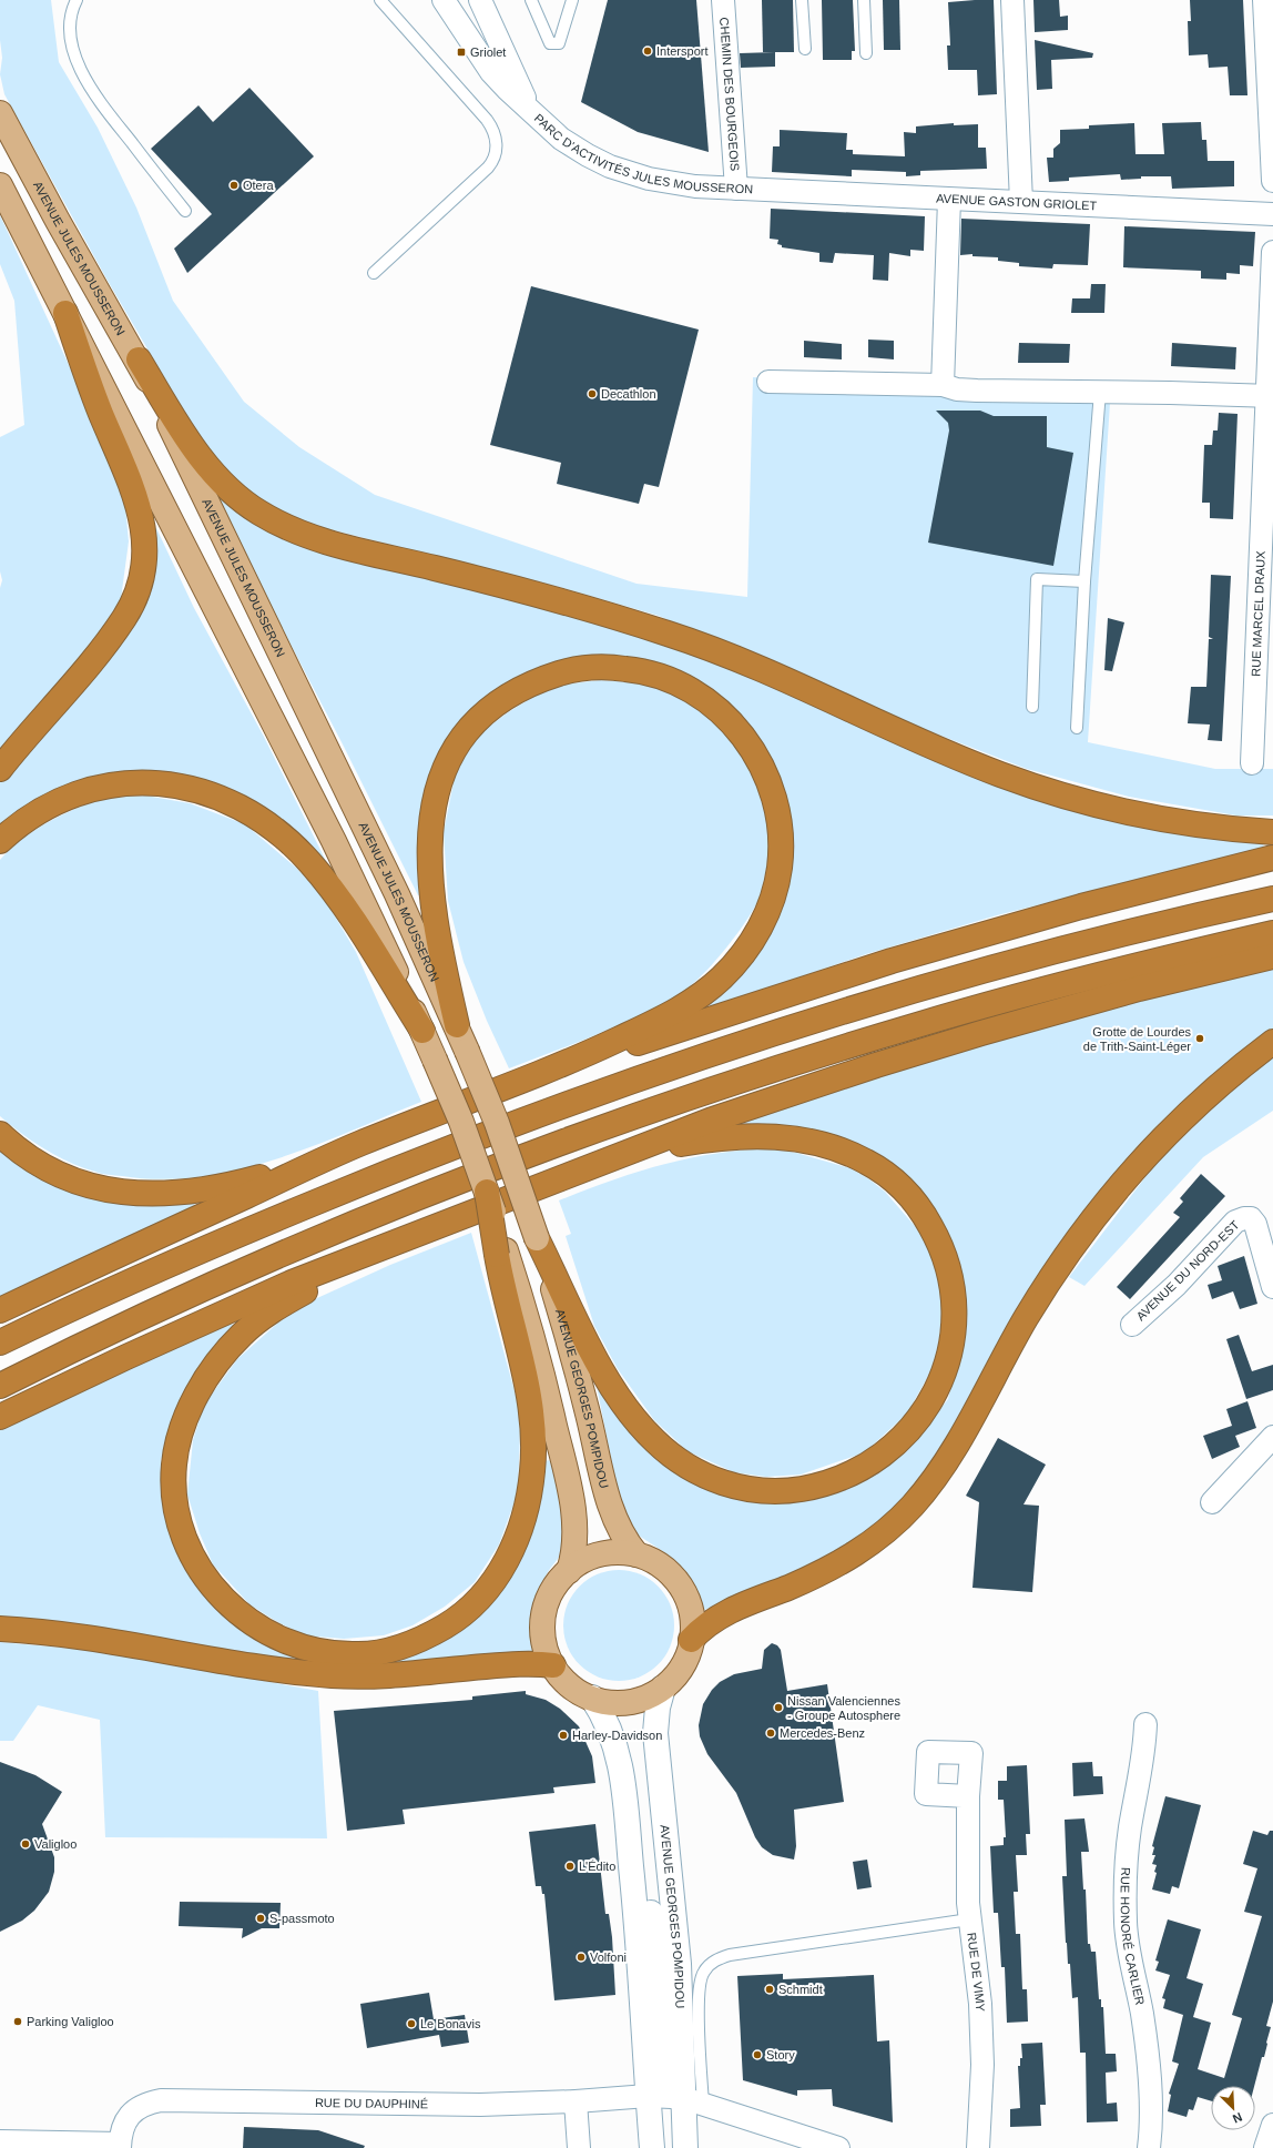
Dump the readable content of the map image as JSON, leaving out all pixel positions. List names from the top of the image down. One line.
{"streets":{"main road":["AVENUE JULES MOUSSERON","AVENUE GEORGES POMPIDOU"],"street":["CHEMIN DES BOURGEOIS","PARC D'ACTIVITÉS JULES MOUSSERON","AVENUE GASTON GRIOLET","RUE MARCEL DRAUX","AVENUE DU NORD-EST","RUE HONORÉ CARLIER","RUE DE VIMY","RUE DU DAUPHINÉ"]},"crossings":[["CHEMIN DES BOURGEOIS","PARC D'ACTIVITÉS JULES MOUSSERON"],["PARC D'ACTIVITÉS JULES MOUSSERON","AVENUE GASTON GRIOLET"],["AVENUE JULES MOUSSERON","AVENUE GEORGES POMPIDOU"],["AVENUE GEORGES POMPIDOU","RUE DU DAUPHINÉ"]],"places":{"other":["Intersport","Otera","Decathlon","Grotte de Lourdes de Trith-Saint-Léger","Nissan Valenciennes - Groupe Autosphere","Mercedes-Benz","Harley-Davidson","Valigloo","L'Édito","S-passmoto","Volfoni","Schmidt","Parking Valigloo","Le Bonavis","Story"],"transit":["Griolet"]},"north":"bottom right"}
